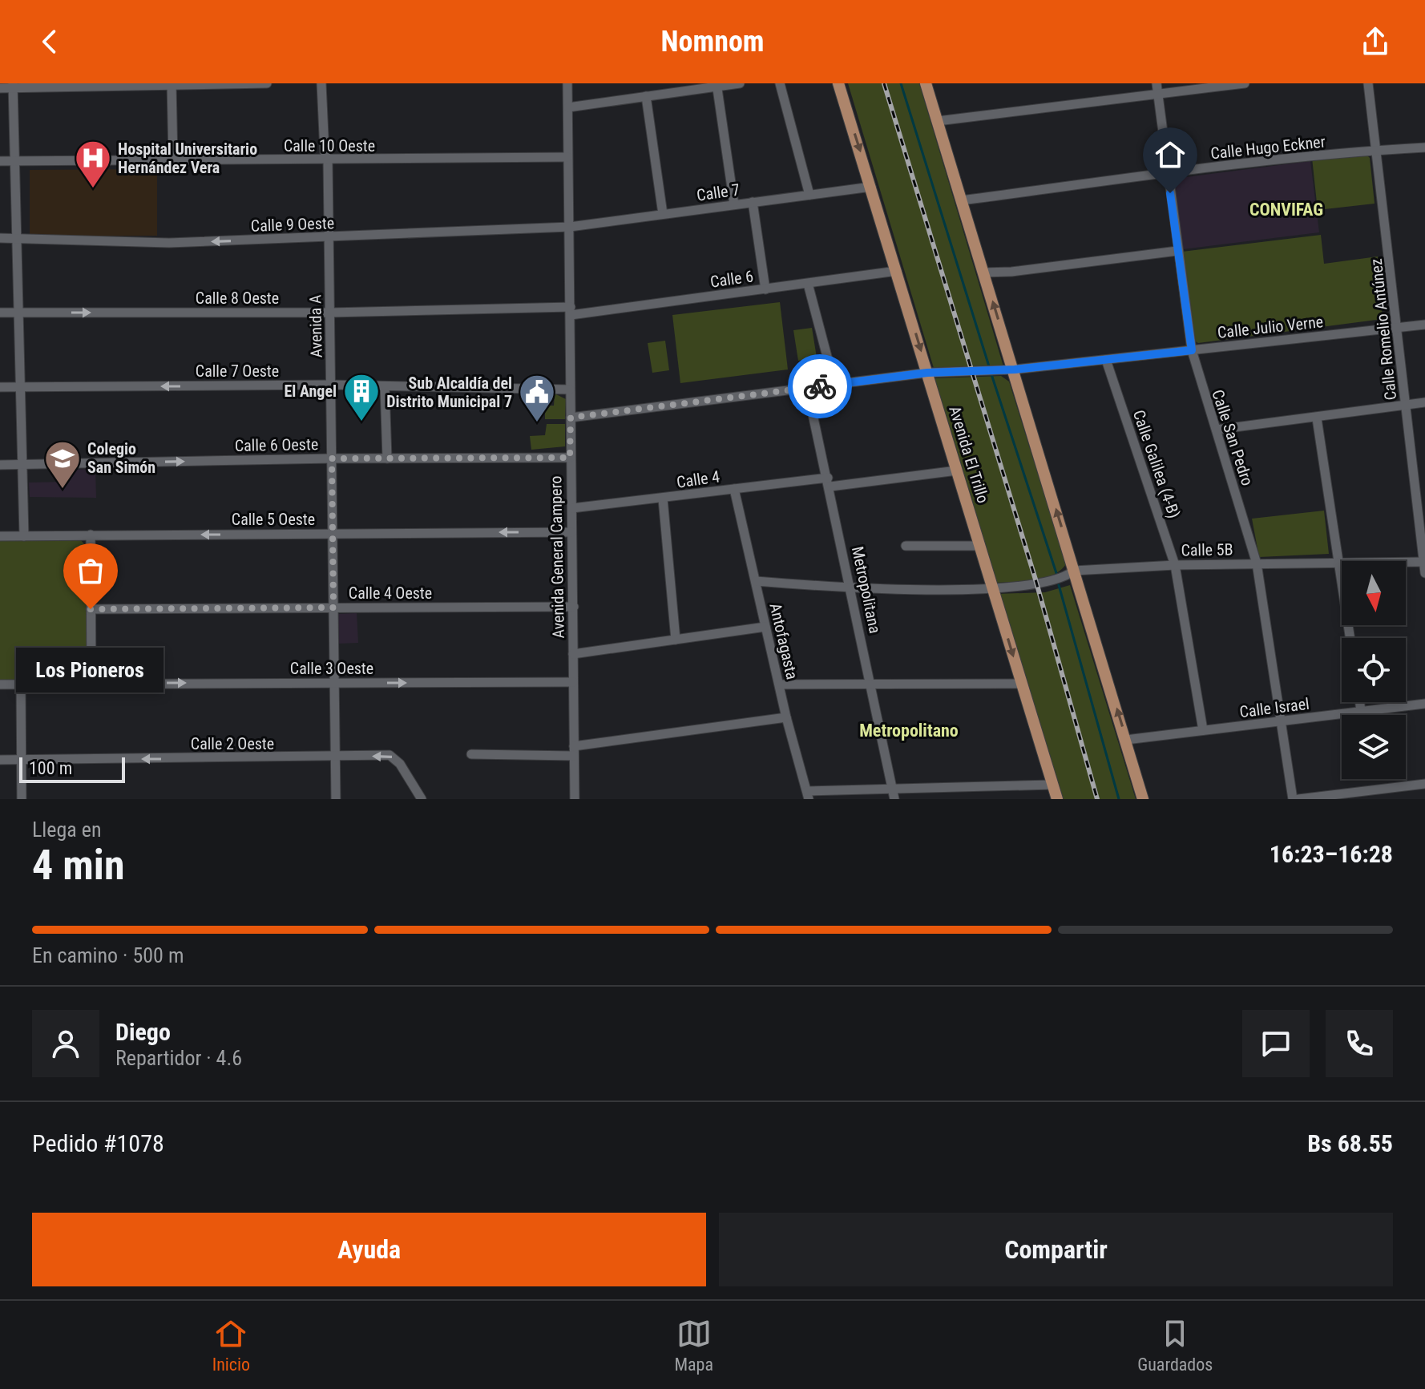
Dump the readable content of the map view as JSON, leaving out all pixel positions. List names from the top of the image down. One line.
{"streets":{"main road":["Avenida El Trillo"],"street":["Calle 10 Oeste","Calle Hugo Eckner","Calle 7","Calle 9 Oeste","Calle 6","Calle 8 Oeste","Avenida A","Calle Julio Verne","Calle Romelio Antúnez","Calle 7 Oeste","Calle San Pedro","Calle 6 Oeste","Calle Galilea (4-B)","Calle 4","Calle 5 Oeste","Calle 5B","Avenida General Campero","Metropolitana","Calle 4 Oeste","Antofagasta","Calle 3 Oeste","Calle Israel","Calle 2 Oeste"]},"crossings":[["Calle 10 Oeste","Avenida A"],["Calle 10 Oeste","Avenida General Campero"],["Calle Hugo Eckner","Calle Romelio Antúnez"],["Calle Hugo Eckner","Calle San Pedro"],["Calle 7","Calle 9 Oeste"],["Calle 7","Avenida El Trillo"],["Calle 7","Avenida General Campero"],["Calle 9 Oeste","Avenida A"],["Calle 9 Oeste","Avenida General Campero"],["Calle 6","Calle 8 Oeste"],["Calle 6","Avenida El Trillo"],["Calle 6","Avenida General Campero"],["Calle 8 Oeste","Avenida A"],["Calle 8 Oeste","Avenida General Campero"],["Avenida A","Calle 7 Oeste"],["Avenida A","Calle 6 Oeste"],["Avenida A","Calle 5 Oeste"],["Avenida A","Calle 4 Oeste"],["Avenida A","Calle 3 Oeste"],["Avenida A","Calle 2 Oeste"],["Calle Julio Verne","Calle Romelio Antúnez"],["Calle Julio Verne","Calle San Pedro"],["Calle Julio Verne","Avenida El Trillo"],["Calle Julio Verne","Calle Galilea (4-B)"],["Calle Julio Verne","Avenida General Campero"],["Calle Julio Verne","Metropolitana"],["Calle Romelio Antúnez","Calle 5B"],["Calle 7 Oeste","Avenida General Campero"],["Calle San Pedro","Calle 5B"],["Calle San Pedro","Calle Israel"],["Calle 6 Oeste","Avenida General Campero"],["Avenida El Trillo","Calle 4"],["Avenida El Trillo","Calle 5B"],["Calle Galilea (4-B)","Calle 5B"],["Calle Galilea (4-B)","Calle Israel"],["Calle 4","Avenida General Campero"],["Calle 4","Metropolitana"],["Calle 4","Antofagasta"],["Calle 5 Oeste","Avenida General Campero"],["Calle 5B","Metropolitana"],["Calle 5B","Antofagasta"],["Avenida General Campero","Calle 4 Oeste"],["Avenida General Campero","Calle 3 Oeste"]],"one_way":["Calle 9 Oeste","Calle 8 Oeste","Calle 7 Oeste","Calle 6 Oeste","Calle 5 Oeste","Calle 3 Oeste","Calle 2 Oeste"],"districts":["CONVIFAG","Metropolitano"],"places":{"hospital":["Hospital Universitario Hernández Vera"],"building":["El Angel"],"public building":["Sub Alcaldía del Distrito Municipal 7"],"school or university":["Colegio San Simón"],"other":["Los Pioneros"]},"scale_bar":"100 m","north":"bottom","page":{"header":"Nomnom","bubble":"Los Pioneros","scale":"100 m","heading":["4 min","Llega en","16:23–16:28"],"panel":["Diego","Repartidor · 4.6","Pedido #1078","Bs 68.55"],"bar":"En camino · 500 m","buttons":["Ayuda","Compartir"],"tabs":["Inicio","Mapa","Guardados"]}}
